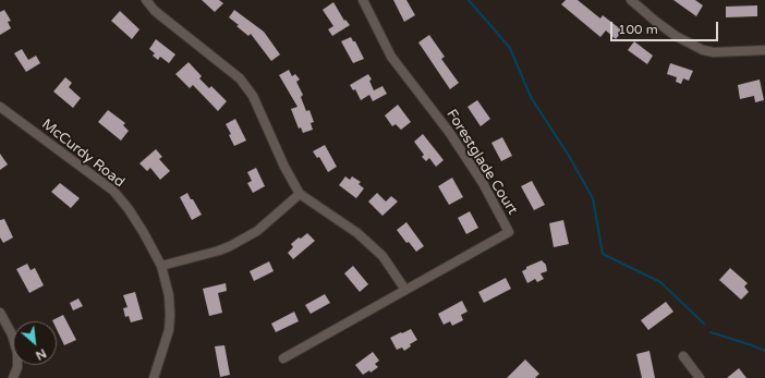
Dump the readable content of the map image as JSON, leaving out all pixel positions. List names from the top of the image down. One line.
{"streets":{"street":["McCurdy Road","Forestglade Court"]},"scale_bar":"100 m","north":"bottom right"}
